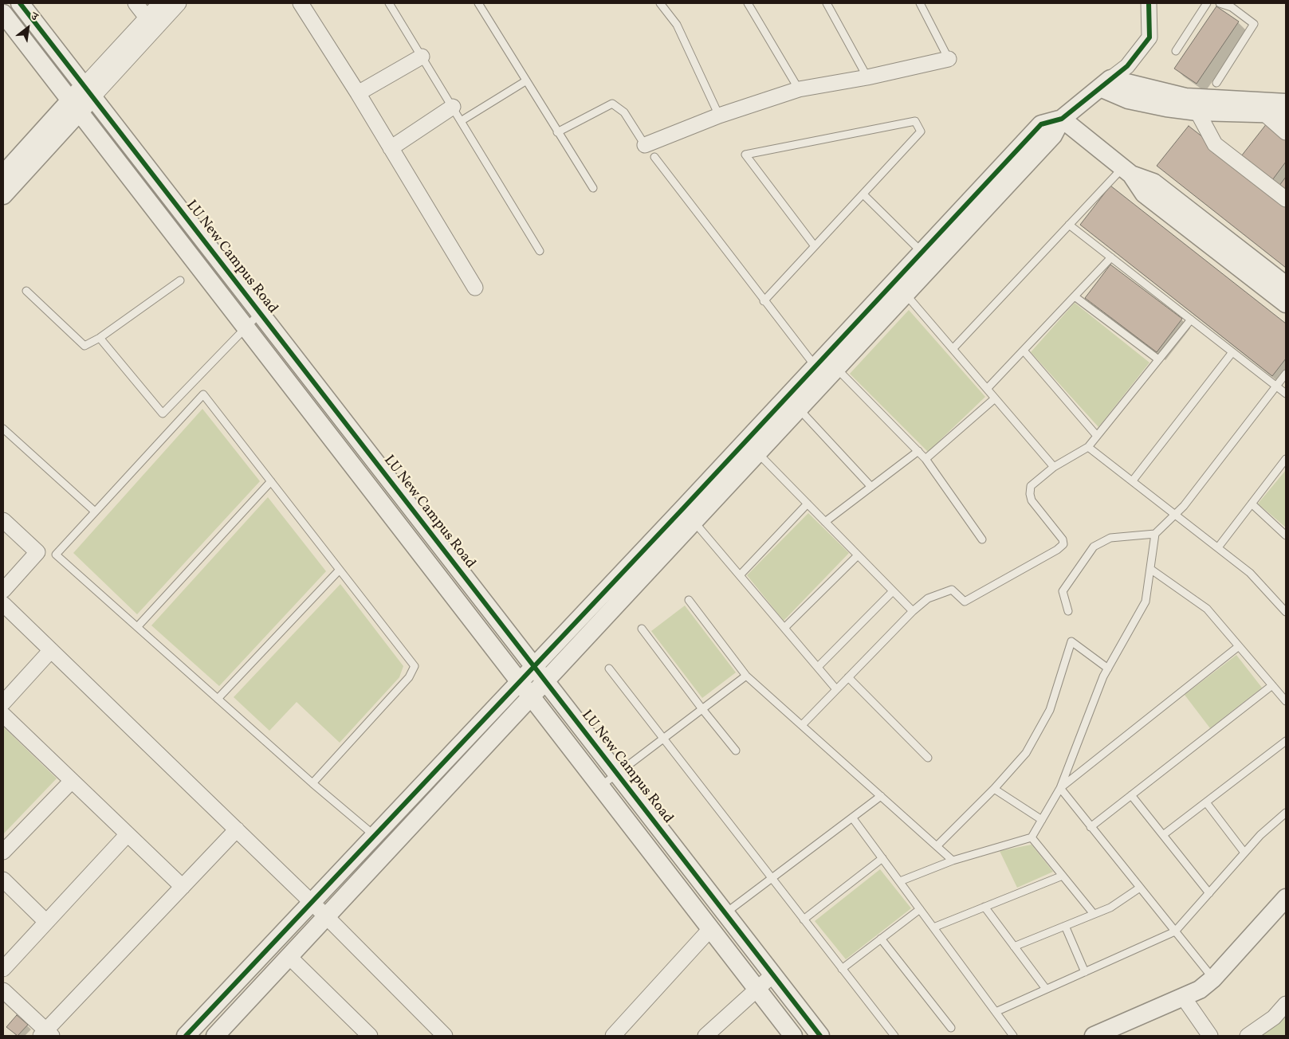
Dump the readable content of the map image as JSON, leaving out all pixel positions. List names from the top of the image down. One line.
{"streets":{"street":["LU New Campus Road"]},"north":"top right"}
